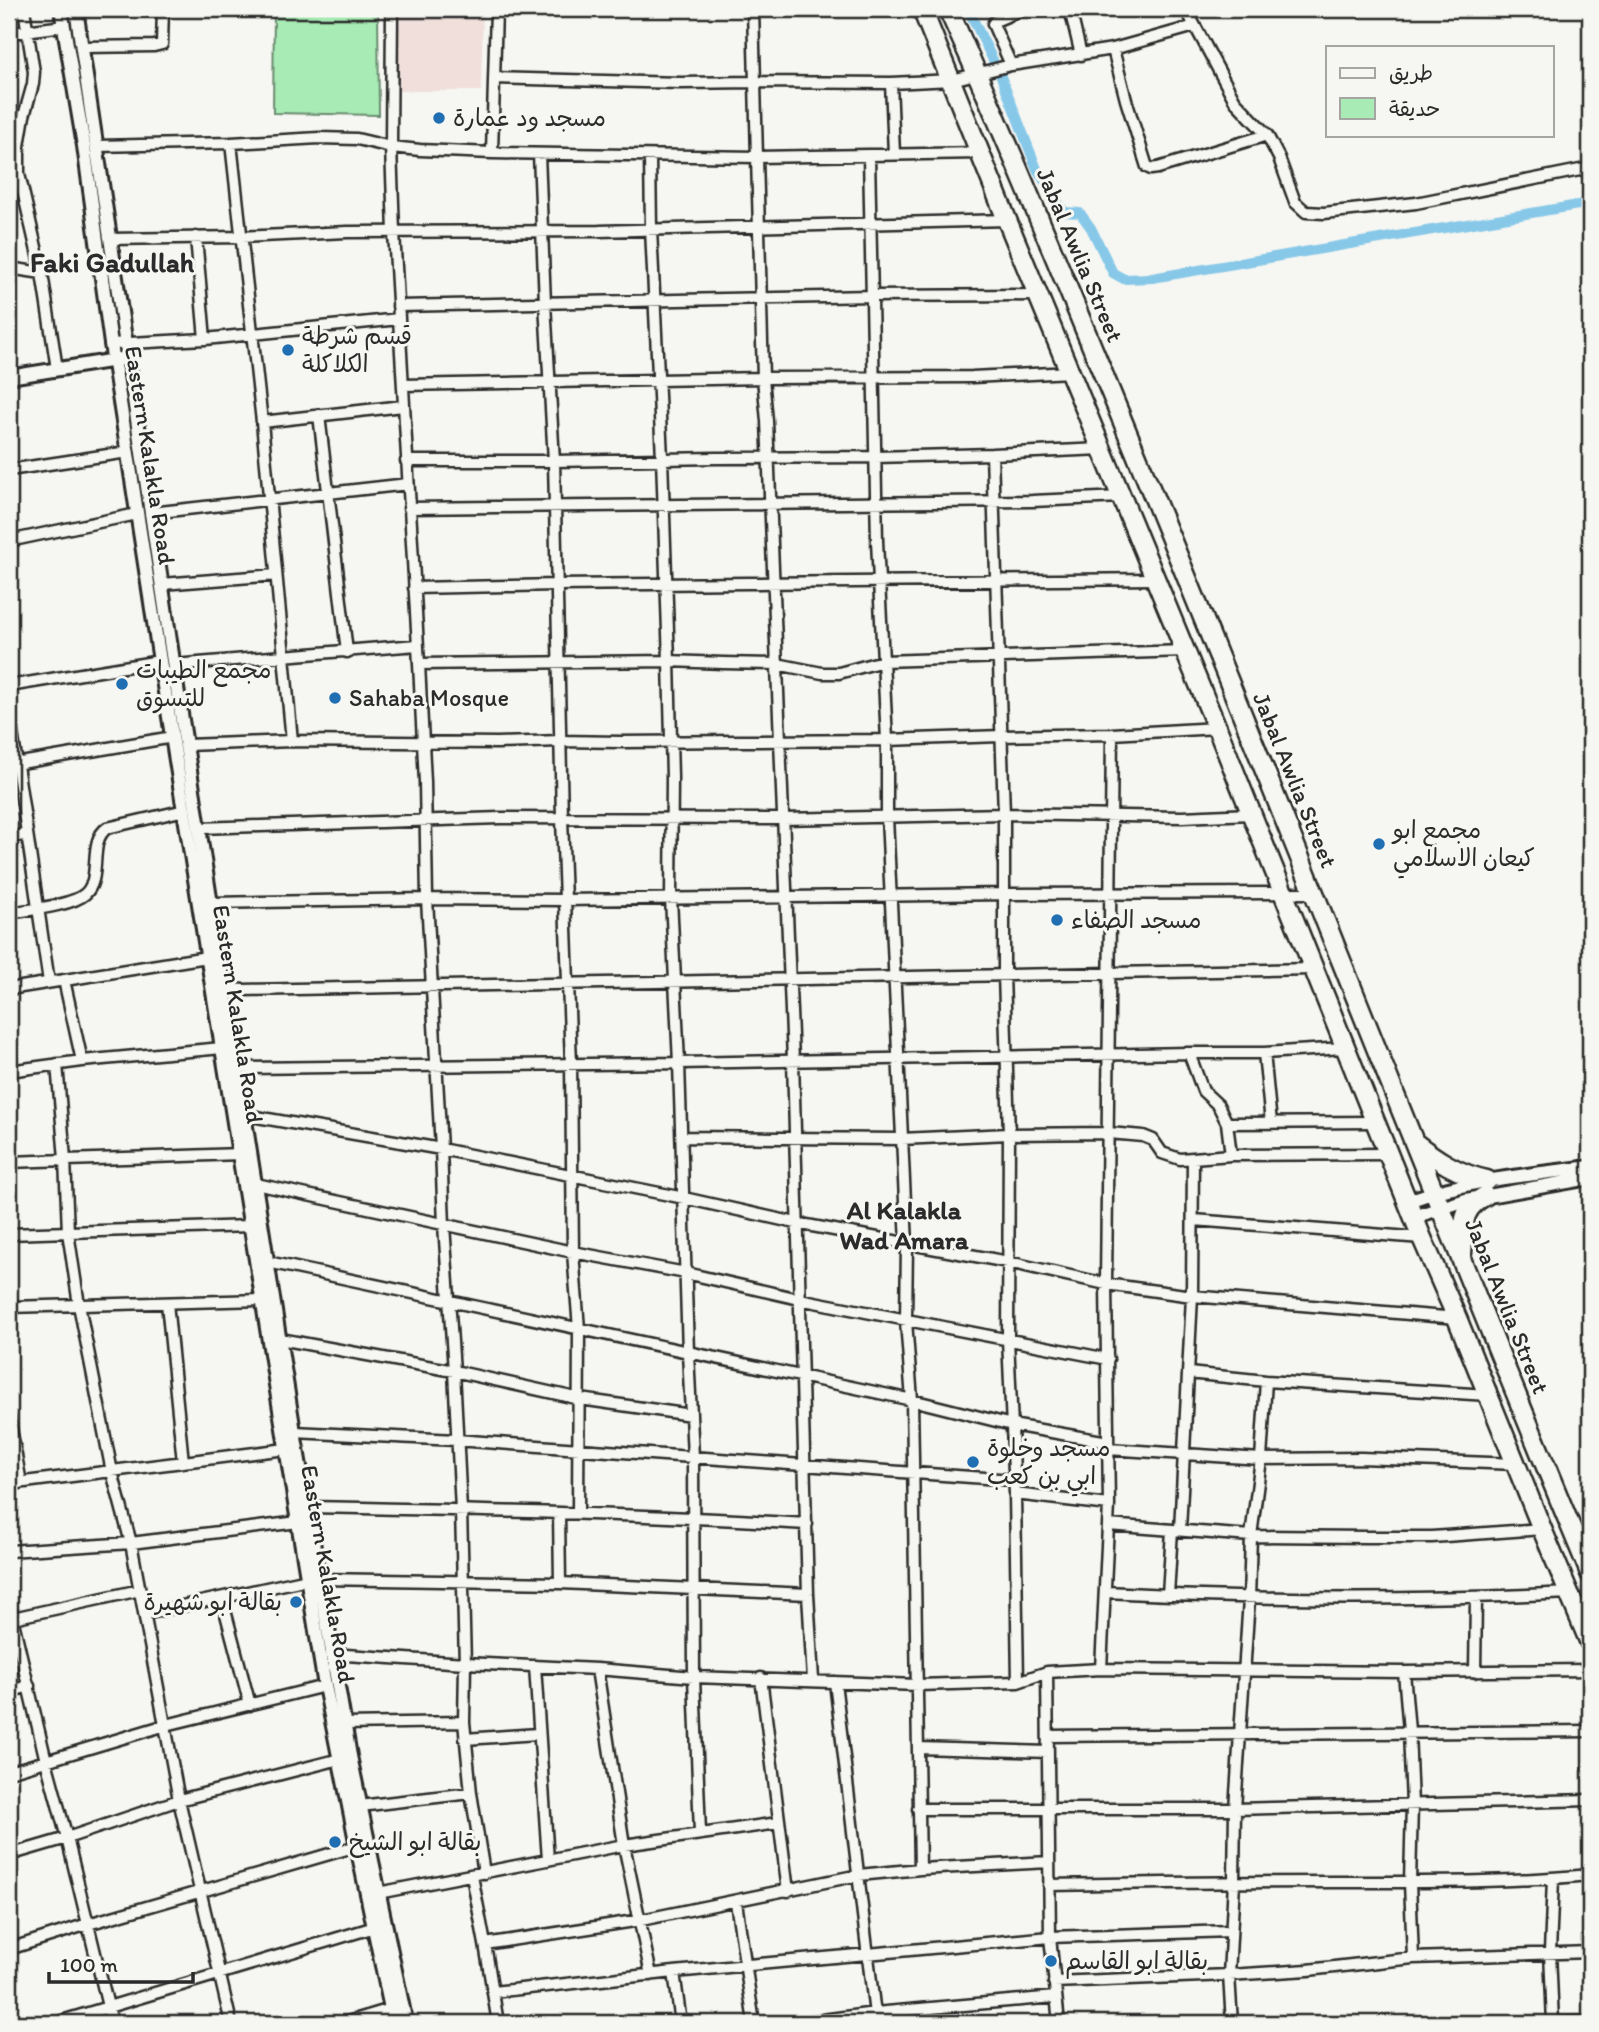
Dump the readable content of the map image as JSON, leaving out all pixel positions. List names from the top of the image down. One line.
{"streets":{"highway":["Jabal Awlia Street"],"street":["Eastern Kalakla Road"]},"districts":["Faki Gadullah","Al Kalakla Wad Amara"],"places":["مسجد ود عمارة","قسم شرطة الكلاكلة","مجمع الطيبات للتسوق","Sahaba Mosque","مجمع ابو كيعان الاسلامي","مسجد الصفاء","مسجد وخلوة ابي بن كعب","بقالة ابو شهيرة","بقالة ابو الشيخ","بقالة ابو القاسم"],"legend":["طريق","حديقة"],"scale_bar":"100 m"}
